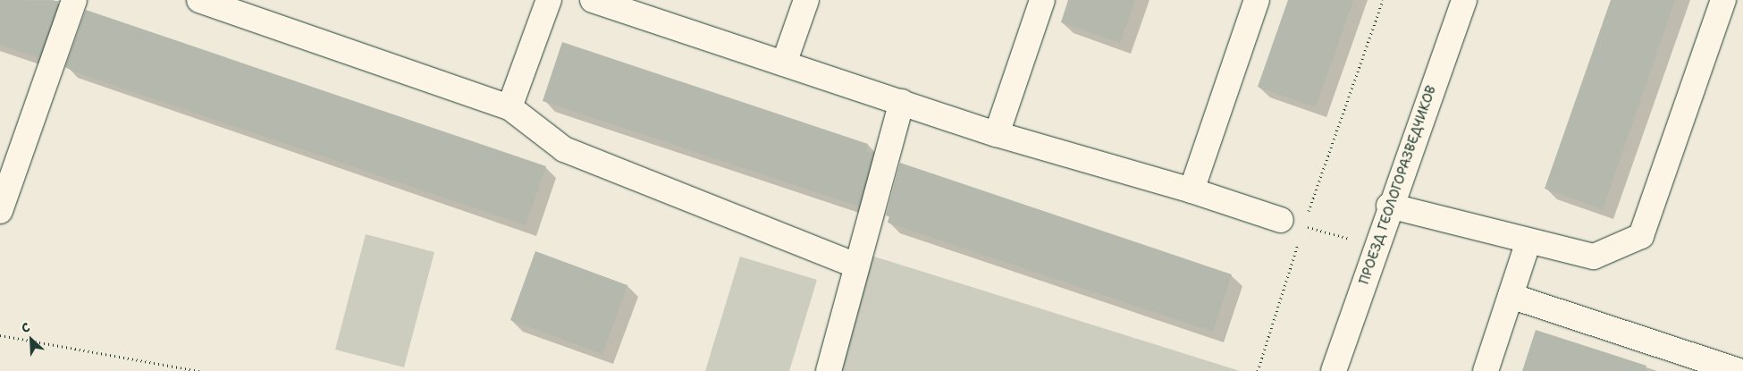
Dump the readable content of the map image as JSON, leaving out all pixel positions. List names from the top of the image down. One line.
{"streets":{"street":["ПРОЕЗД ГЕОЛОГОРАЗВЕДЧИКОВ"]},"north":"top left"}
